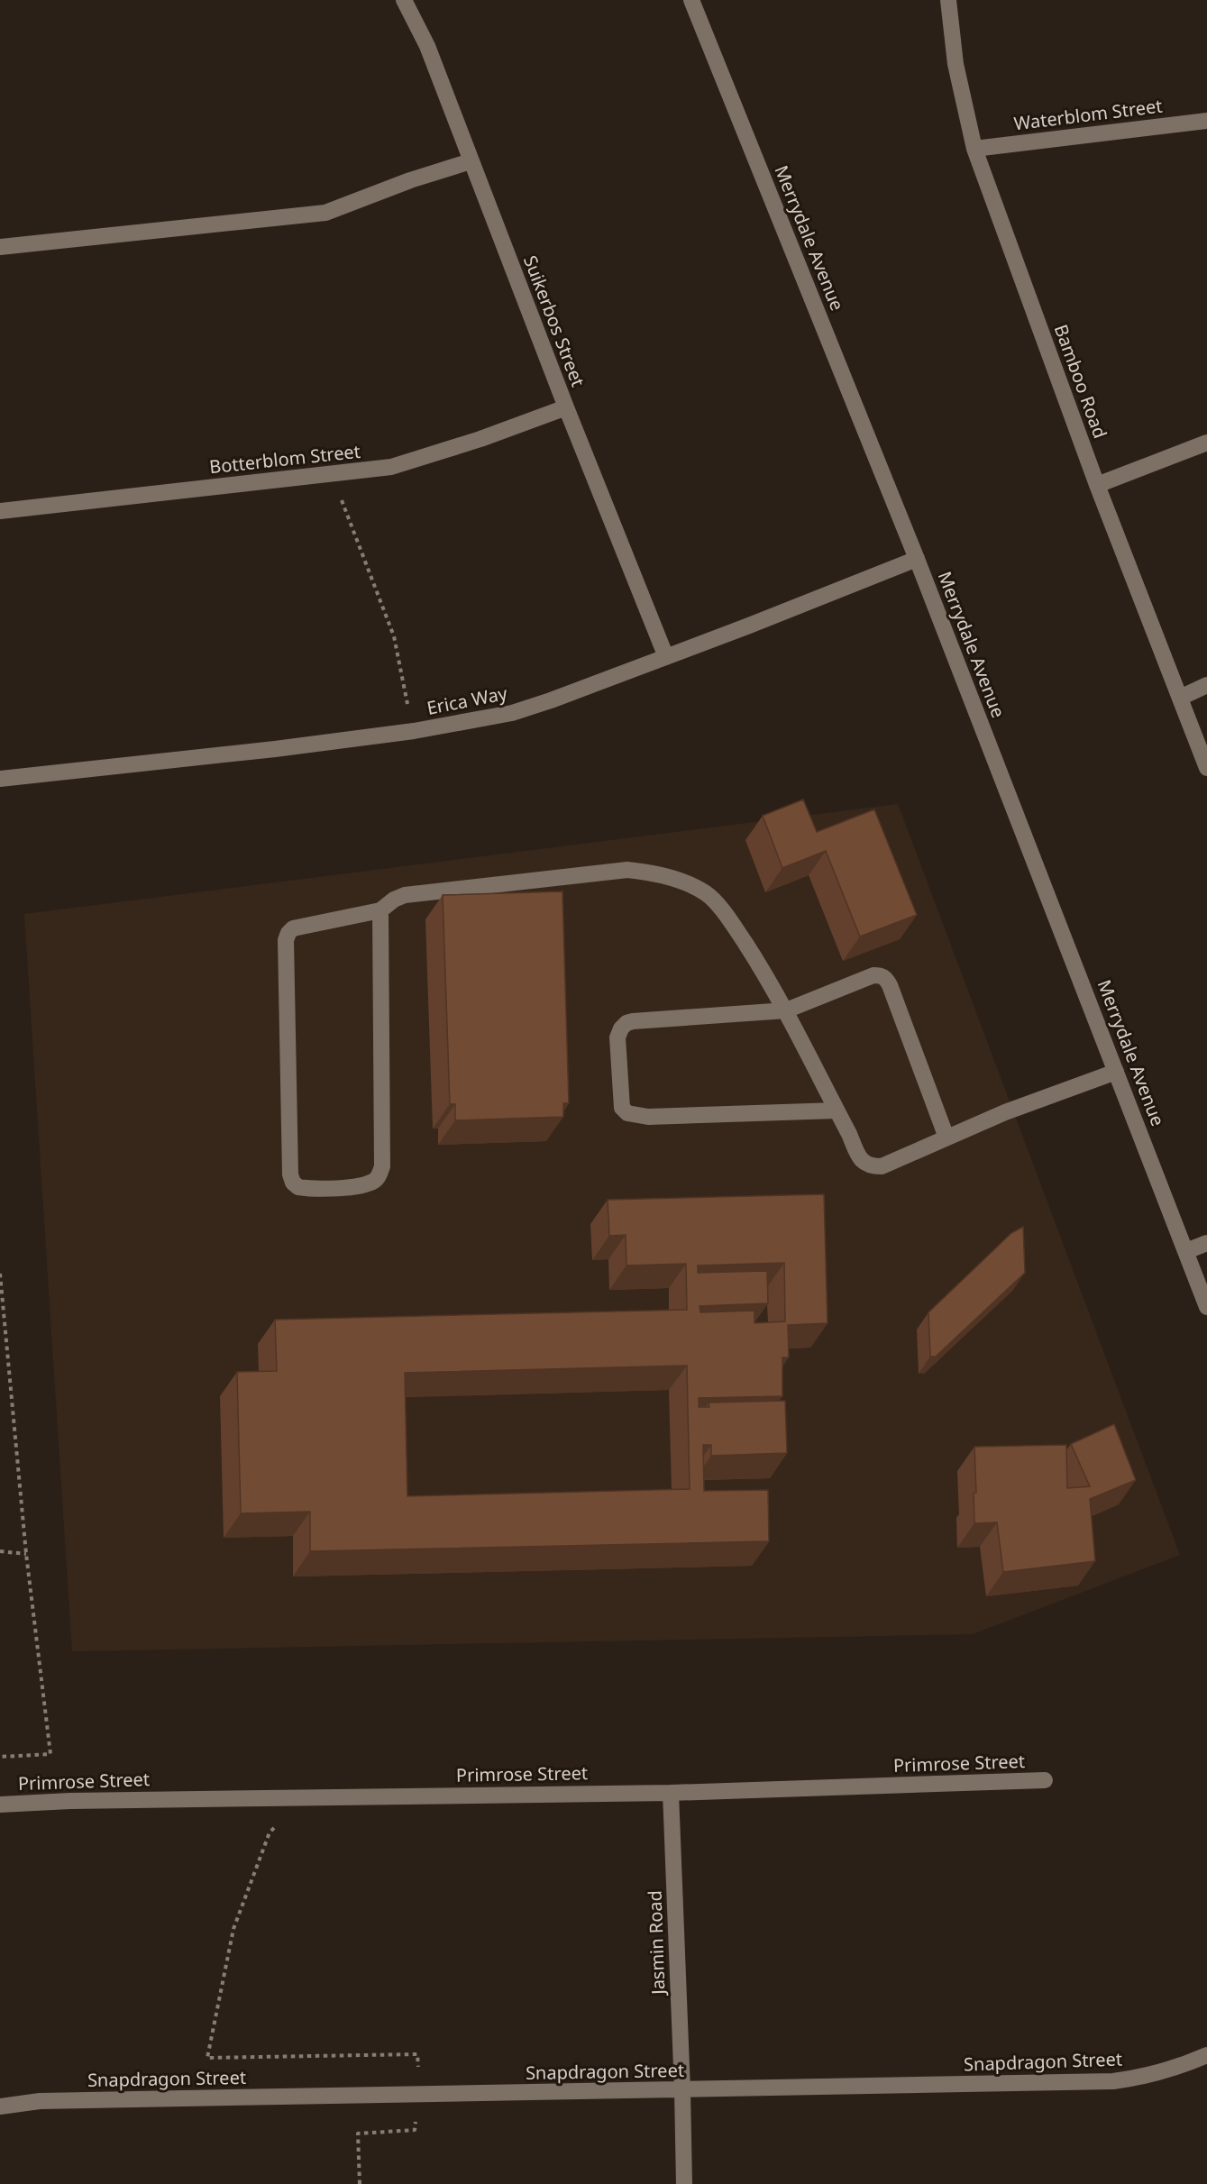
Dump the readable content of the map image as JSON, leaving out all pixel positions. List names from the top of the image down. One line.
{"streets":{"street":["Waterblom Street","Merrydale Avenue","Suikerbos Street","Bamboo Road","Botterblom Street","Erica Way","Primrose Street","Jasmin Road","Snapdragon Street"]},"crossings":[["Waterblom Street","Bamboo Road"],["Merrydale Avenue","Erica Way"],["Suikerbos Street","Botterblom Street"],["Suikerbos Street","Erica Way"],["Primrose Street","Jasmin Road"],["Jasmin Road","Snapdragon Street"]]}
